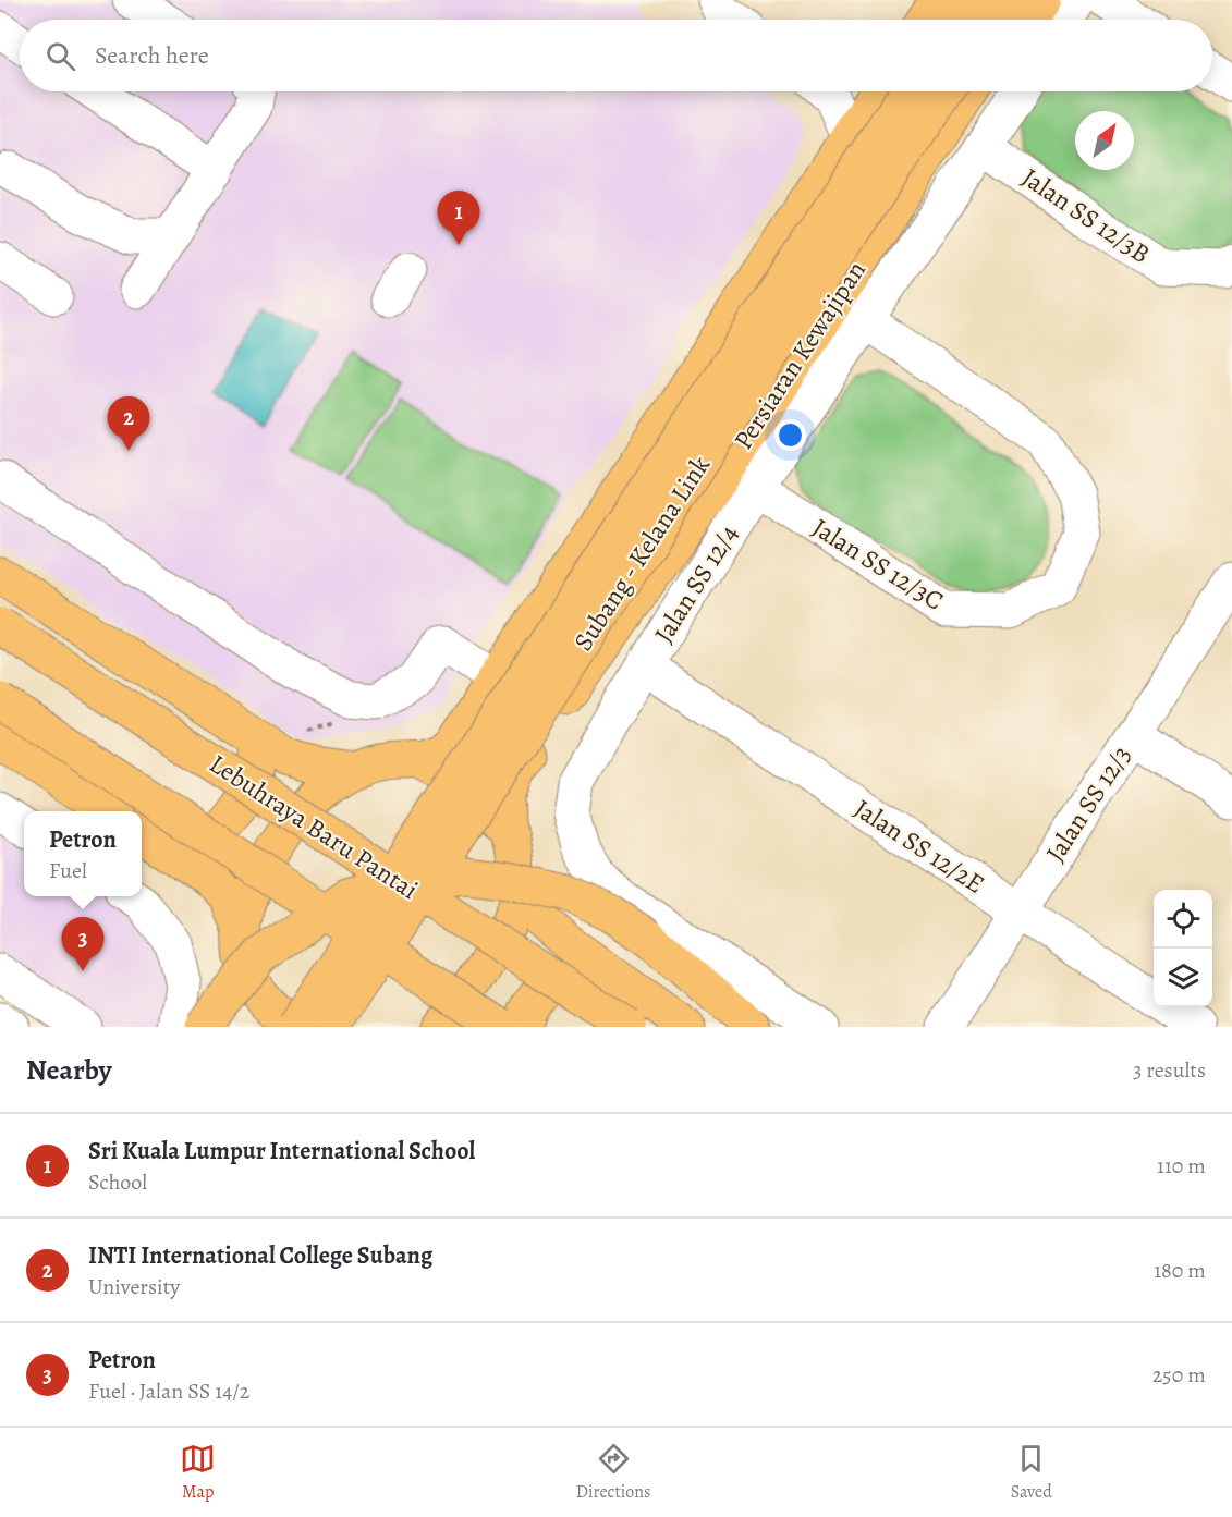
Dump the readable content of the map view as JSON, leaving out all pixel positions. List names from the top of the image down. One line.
{"streets":{"main road":["Persiaran Kewajipan","Subang - Kelana Link","Lebuhraya Baru Pantai"],"street":["Jalan SS 12/3B","Jalan SS 12/3C","Jalan SS 12/4","Jalan SS 12/3","Jalan SS 12/2E"]},"crossings":[["Jalan SS 12/3B","Jalan SS 12/4"],["Jalan SS 12/3C","Jalan SS 12/4"],["Jalan SS 12/4","Jalan SS 12/2E"],["Jalan SS 12/3","Jalan SS 12/2E"]],"north":"top right","page":{"search":"Search here","pins":["1","2","3"],"popup":["Petron","Fuel"],"heading":["Nearby","3 results"],"list":[{"mark":"1","name":"Sri Kuala Lumpur International School","note":"School","value":"110 m"},{"mark":"2","name":"INTI International College Subang","note":"University","value":"180 m"},{"mark":"3","name":"Petron","note":"Fuel · Jalan SS 14/2","value":"250 m"}],"nav":["Map","Directions","Saved"]}}
